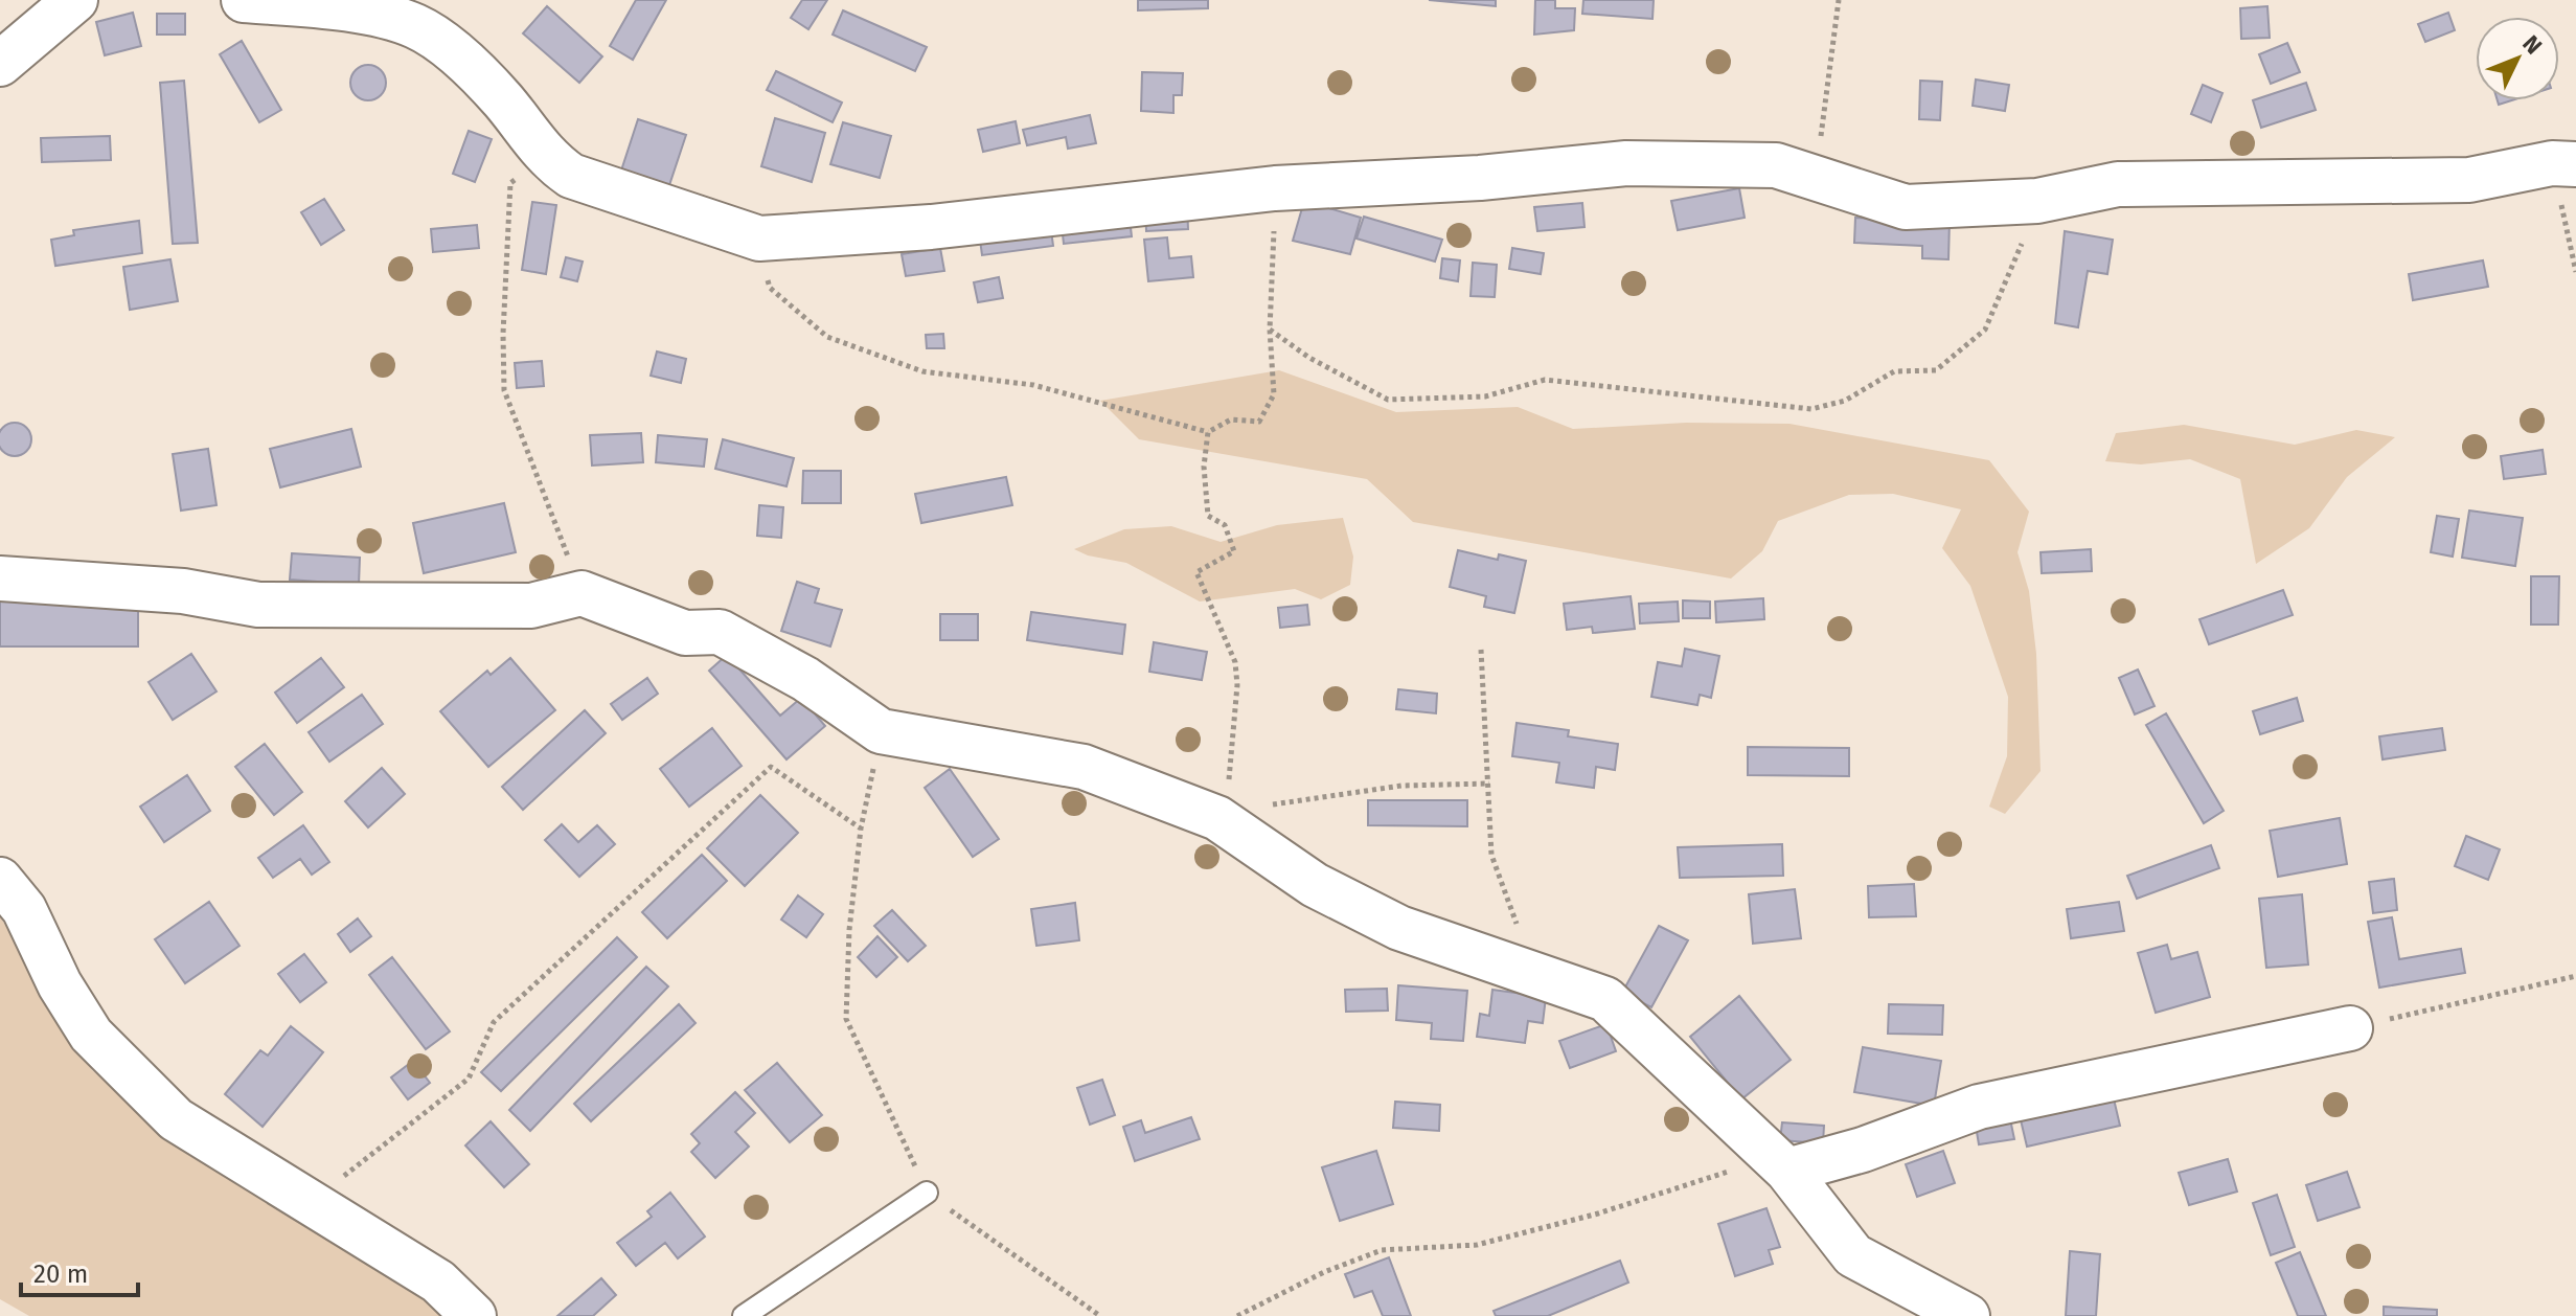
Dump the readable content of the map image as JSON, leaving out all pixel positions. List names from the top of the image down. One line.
{"scale_bar":"20 m","north":"top right"}
